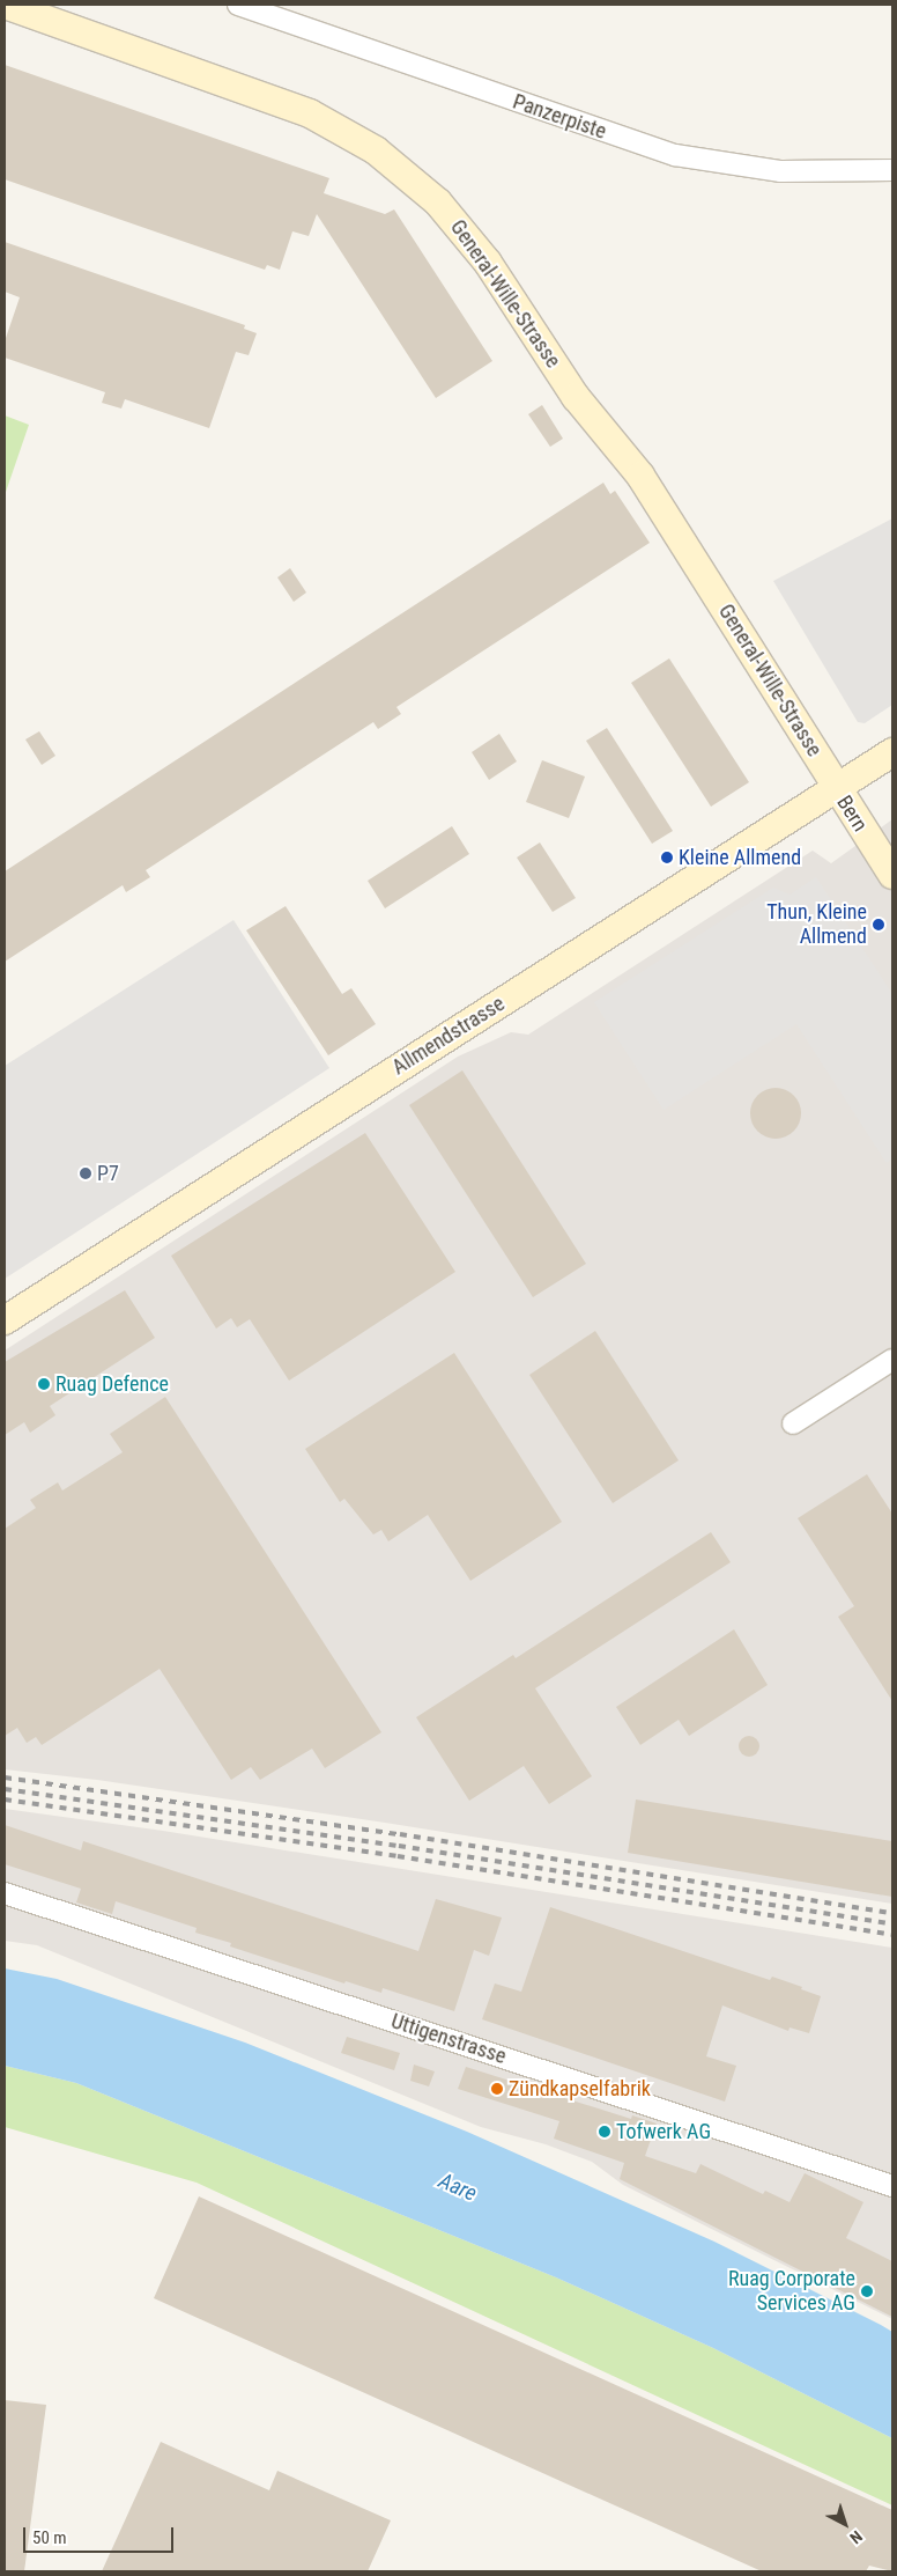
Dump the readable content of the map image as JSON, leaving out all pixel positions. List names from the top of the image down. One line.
{"streets":{"main road":["General-Wille-Strasse","Bern","Allmendstrasse"],"street":["Panzerpiste","Uttigenstrasse"]},"crossings":[["General-Wille-Strasse","Bern"],["General-Wille-Strasse","Allmendstrasse"],["Bern","Allmendstrasse"]],"water":["Aare"],"places":["Kleine Allmend","Thun, Kleine Allmend","P7","Ruag Defence","Zündkapselfabrik","Tofwerk AG","Ruag Corporate Services AG"],"scale_bar":"50 m","north":"bottom right"}
